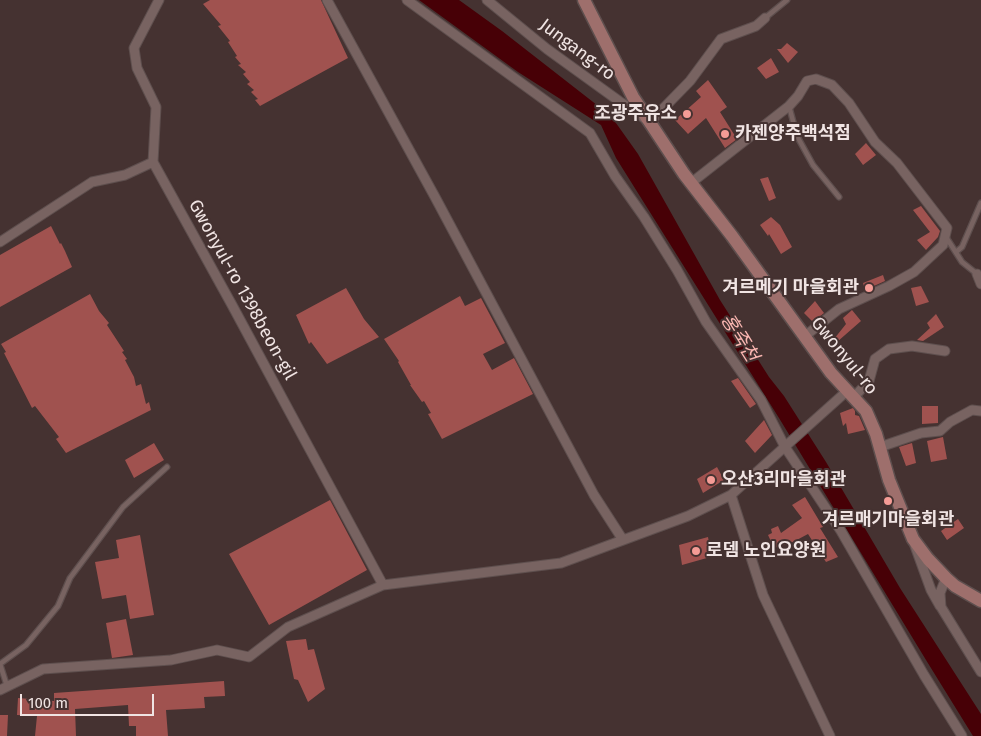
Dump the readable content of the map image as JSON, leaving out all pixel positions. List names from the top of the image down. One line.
{"streets":{"main road":["Gwonyul-ro"],"street":["Jungang-ro","Gwonyul-ro 1398beon-gil"]},"crossings":[["Jungang-ro","Gwonyul-ro"]],"water":["홍죽천"],"places":["조광주유소","카젠양주백석점","겨르메기 마을회관","오산3리마을회관","겨르매기마을회관","로뎀 노인요양원"],"scale_bar":"100 m"}
